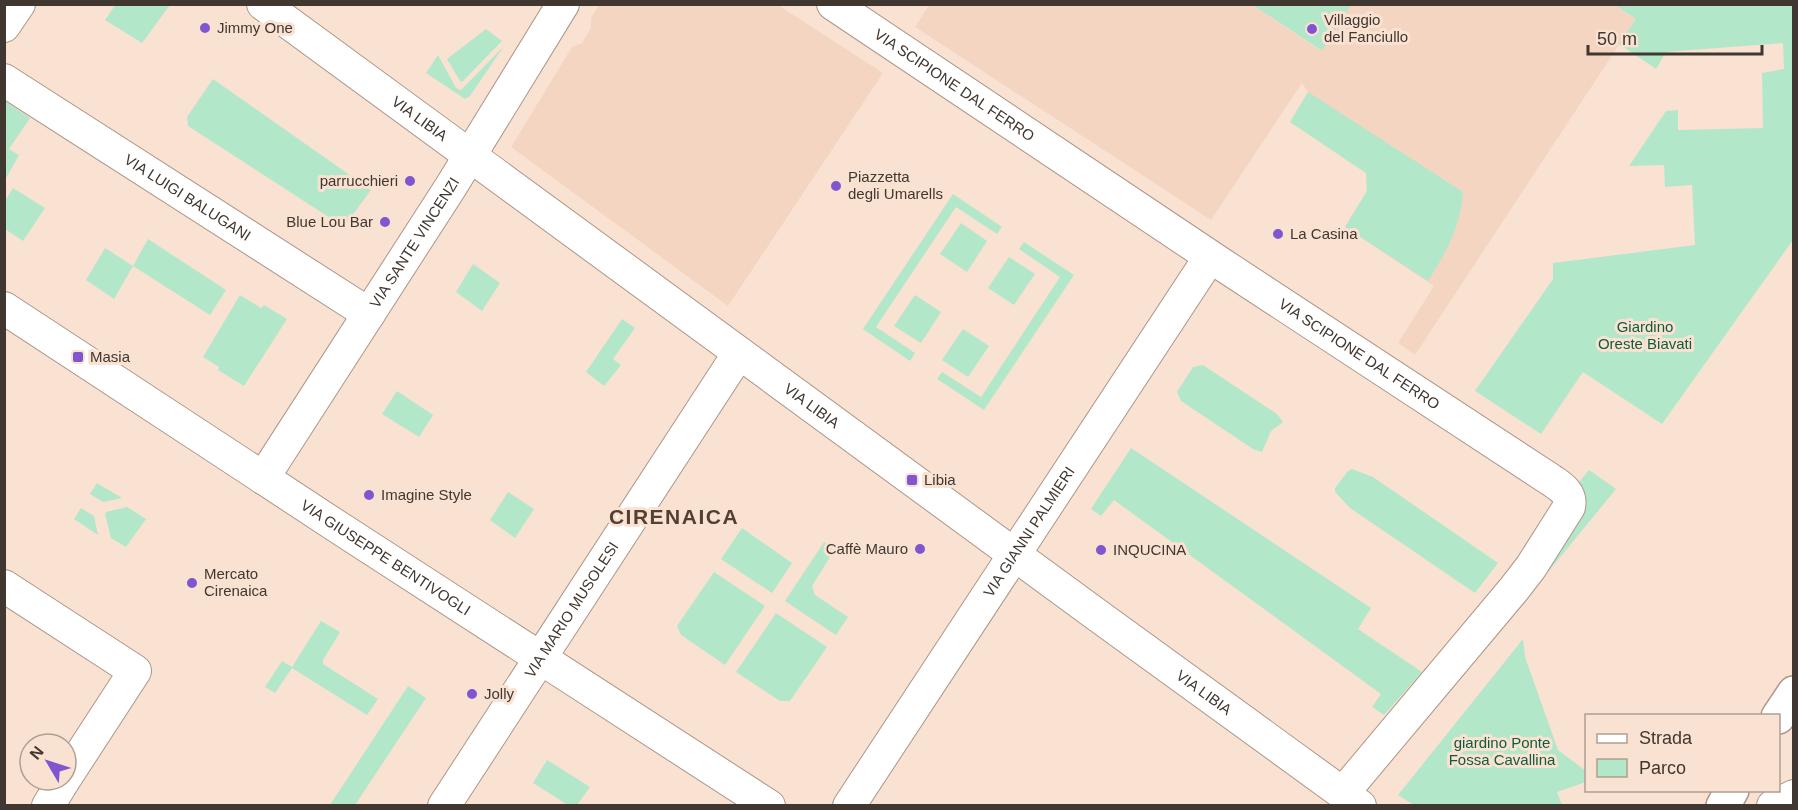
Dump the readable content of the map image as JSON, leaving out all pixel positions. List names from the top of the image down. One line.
{"streets":{"street":["VIA SCIPIONE DAL FERRO","VIA LIBIA","VIA LUIGI BALUGANI","VIA SANTE VINCENZI","VIA GIANNI PALMIERI","VIA GIUSEPPE BENTIVOGLI","VIA MARIO MUSOLESI"]},"crossings":[["VIA SCIPIONE DAL FERRO","VIA LIBIA"],["VIA SCIPIONE DAL FERRO","VIA GIANNI PALMIERI"],["VIA LIBIA","VIA SANTE VINCENZI"],["VIA LIBIA","VIA GIANNI PALMIERI"],["VIA LIBIA","VIA MARIO MUSOLESI"],["VIA LUIGI BALUGANI","VIA SANTE VINCENZI"],["VIA SANTE VINCENZI","VIA GIUSEPPE BENTIVOGLI"],["VIA GIUSEPPE BENTIVOGLI","VIA MARIO MUSOLESI"]],"districts":["CIRENAICA"],"parks":["Giardino Oreste Biavati","giardino Ponte Fossa Cavallina"],"places":{"other":["Jimmy One","Villaggio del Fanciullo","parrucchieri","Piazzetta degli Umarells","Blue Lou Bar","La Casina","Imagine Style","Caffè Mauro","INQUCINA","Mercato Cirenaica","Jolly"],"transit":["Masia","Libia"]},"legend":["Strada","Parco"],"scale_bar":"50 m","north":"top left"}
